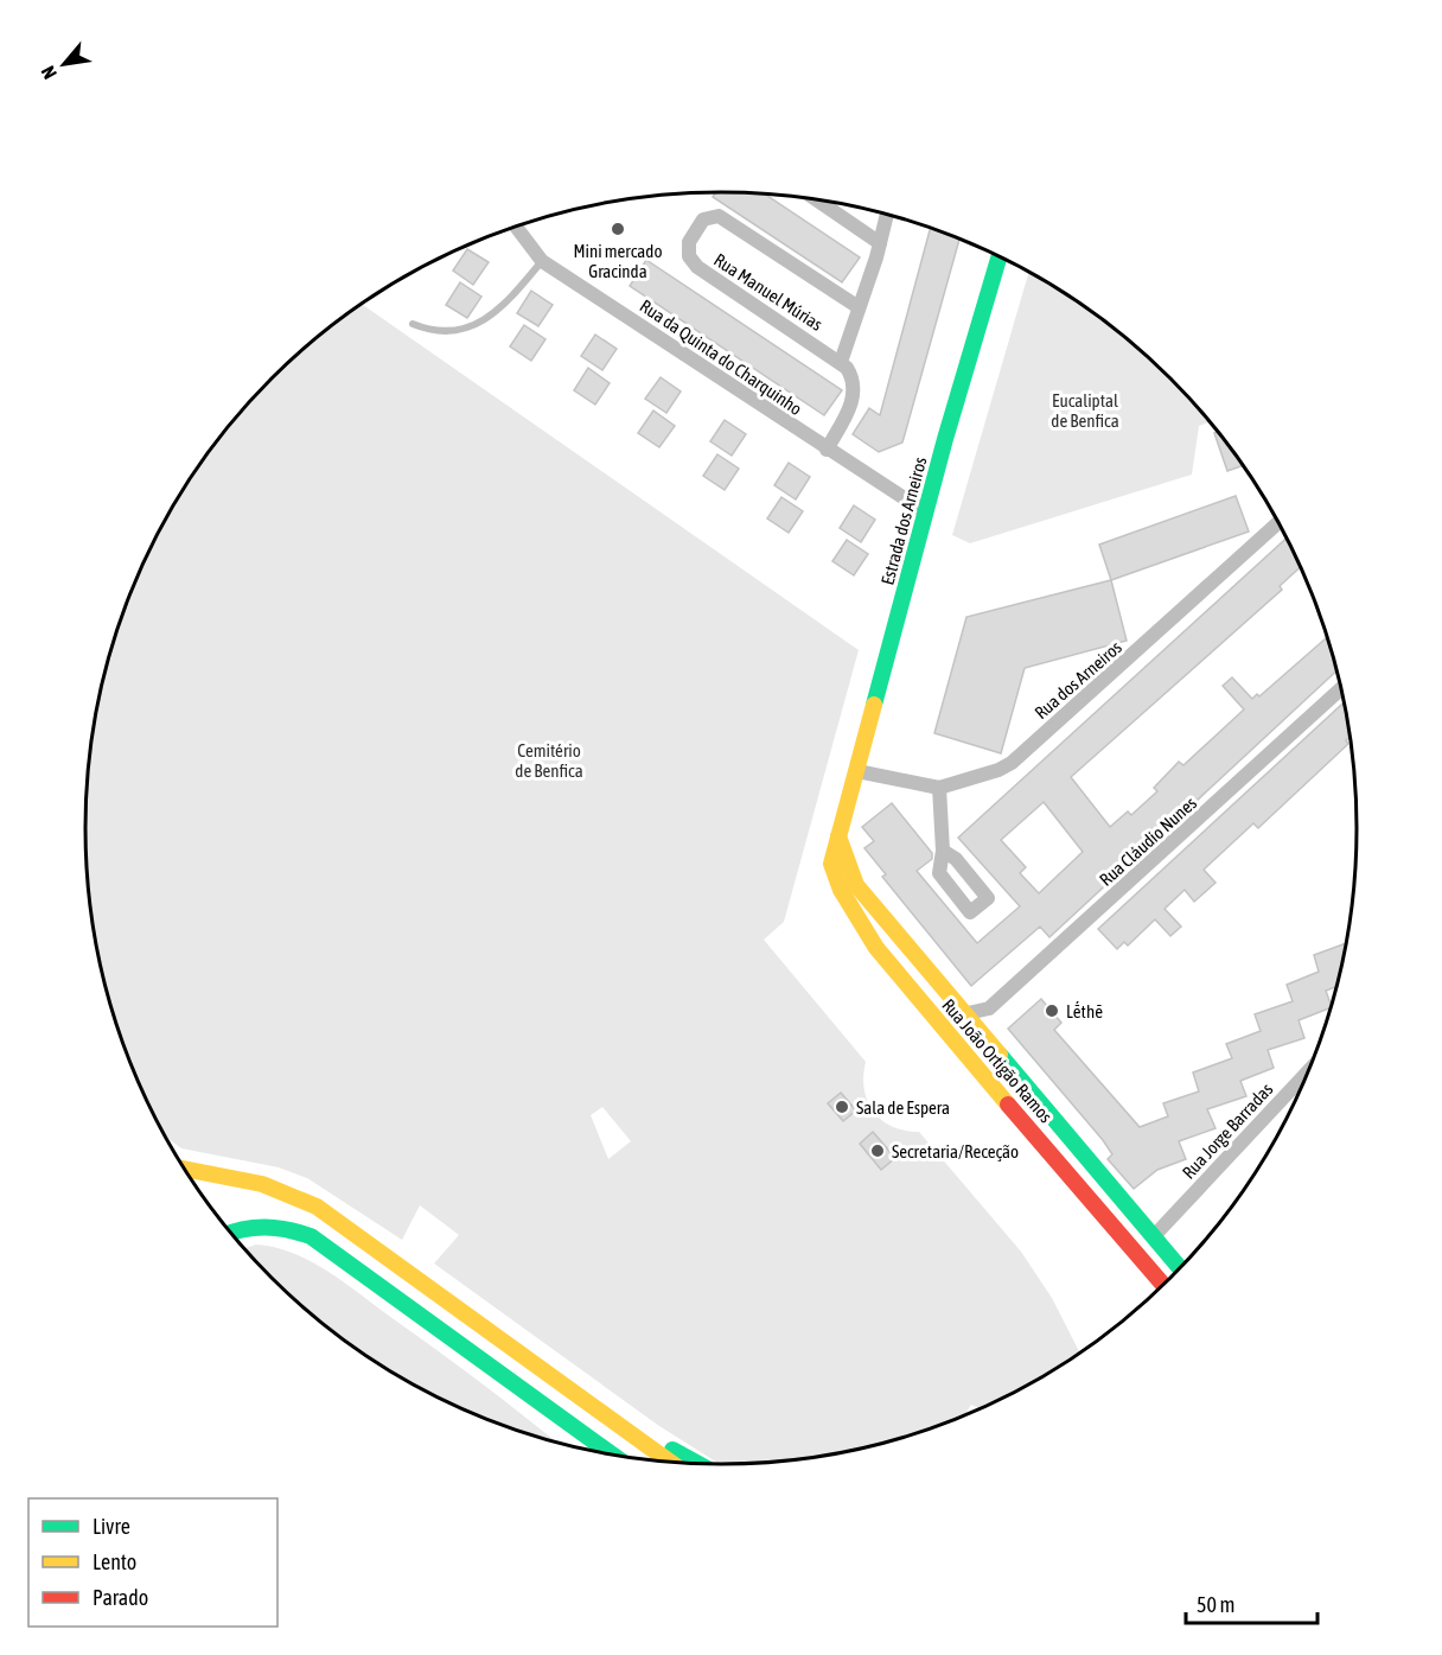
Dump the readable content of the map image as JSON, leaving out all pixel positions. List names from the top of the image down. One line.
{"streets":{"main road":["Estrada dos Arneiros","Rua João Ortigão Ramos"],"street":["Rua Manuel Múrias","Rua da Quinta do Charquinho","Rua dos Arneiros","Rua Cláudio Nunes","Rua Jorge Barradas"]},"crossings":[["Rua da Quinta do Charquinho","Estrada dos Arneiros"],["Estrada dos Arneiros","Rua dos Arneiros"],["Estrada dos Arneiros","Rua João Ortigão Ramos"],["Rua Cláudio Nunes","Rua João Ortigão Ramos"],["Rua João Ortigão Ramos","Rua Jorge Barradas"]],"parks":["Eucaliptal de Benfica","Cemitério de Benfica"],"places":["Mini mercado Gracinda","Lḗthē","Sala de Espera","Secretaria/Receção"],"legend":["Livre","Lento","Parado"],"scale_bar":"50 m","north":"bottom left"}
